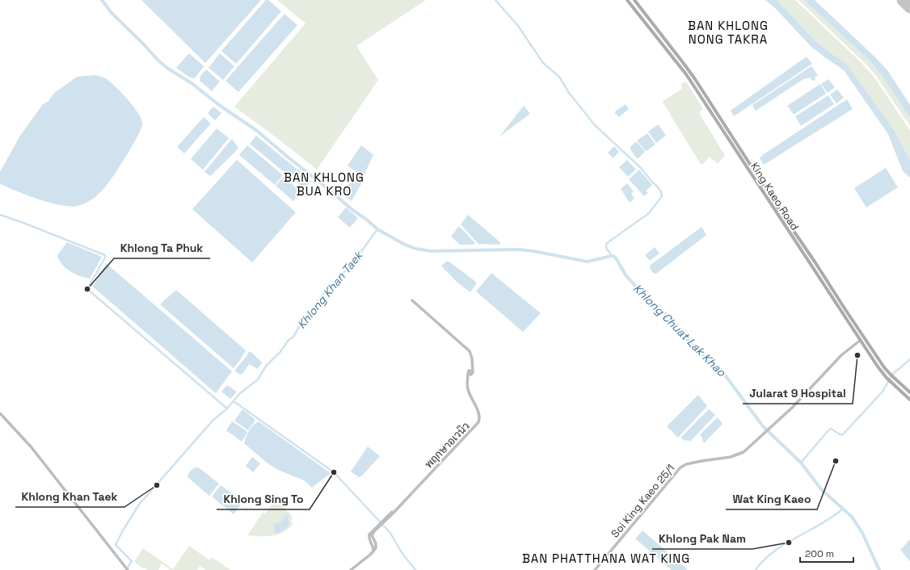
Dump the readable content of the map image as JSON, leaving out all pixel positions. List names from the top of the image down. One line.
{"streets":{"main road":["King Kaeo Road"],"street":["พฤกษาอเวนิว","Soi King Kaeo 25/1"]},"crossings":[["King Kaeo Road","Soi King Kaeo 25/1"]],"districts":["BAN KHLONG NONG TAKRA","BAN KHLONG BUA KRO","BAN PHATTHANA WAT KING"],"water":["Khlong Khan Taek","Khlong Chuat Lak Khao"],"places":["Khlong Ta Phuk","Jularat 9 Hospital","Wat King Kaeo","Khlong Sing To","Khlong Khan Taek","Khlong Pak Nam"],"scale_bar":"200 m"}
